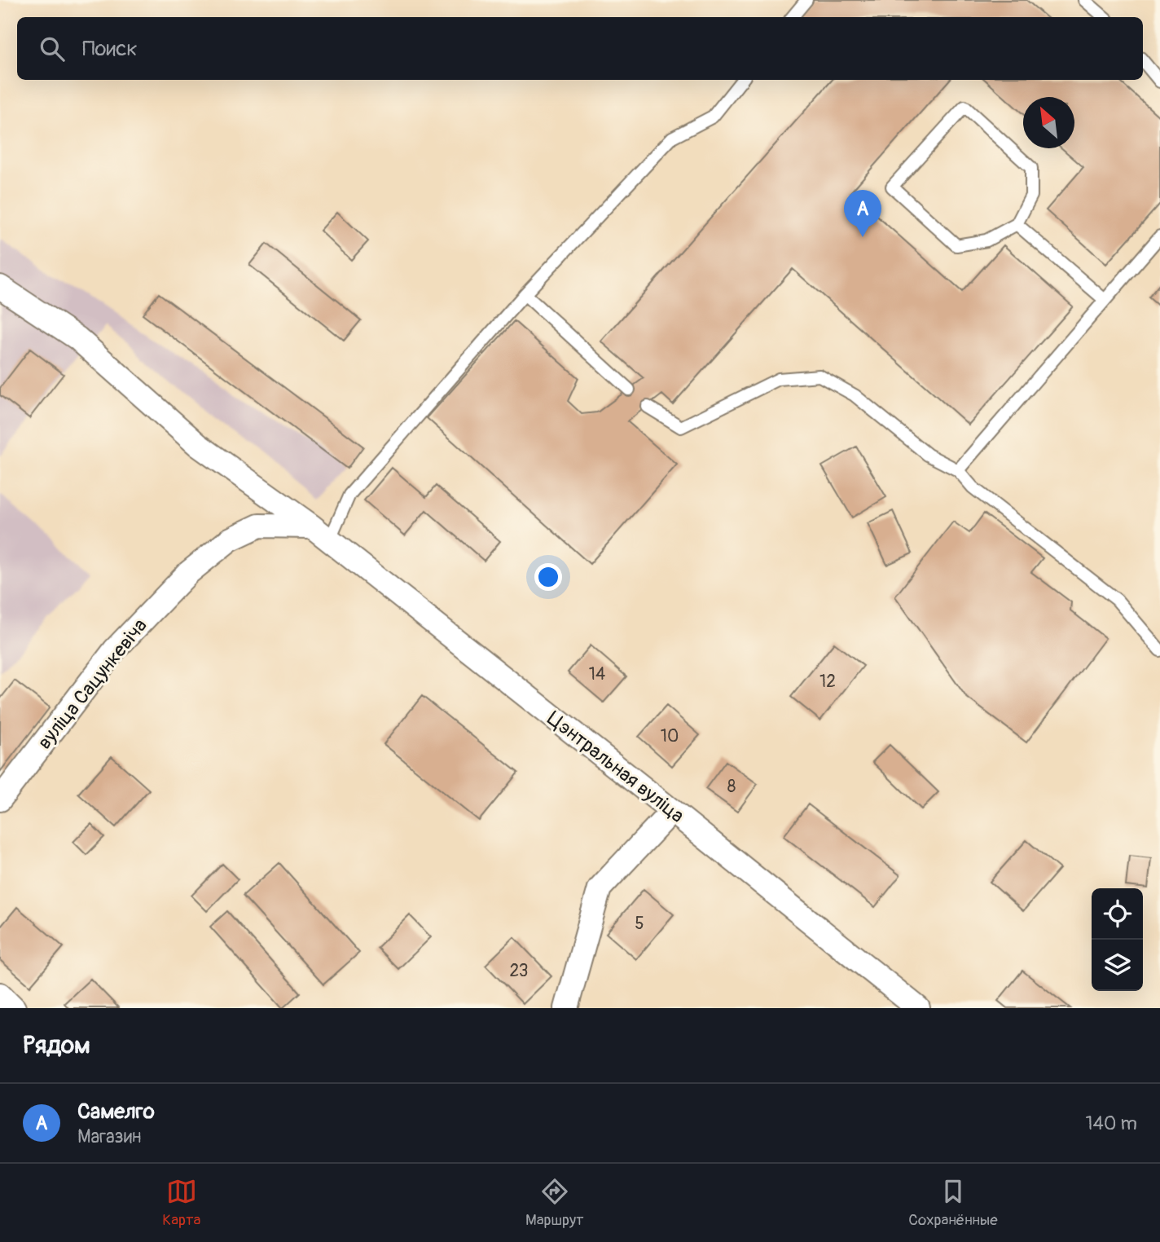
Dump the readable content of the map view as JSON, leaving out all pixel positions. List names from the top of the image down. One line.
{"streets":{"street":["вуліца Сацункевіча","Цэнтральная вуліца"]},"crossings":[["вуліца Сацункевіча","Цэнтральная вуліца"]],"house_numbers":["14","12","10","8","5","23"],"north":"top left","page":{"search":"Поиск","pins":"A","heading":"Рядом","list":[{"mark":"A","name":"Самелго","note":"Магазин","value":"140 m"}],"nav":["Карта","Маршрут","Сохранённые"]}}
